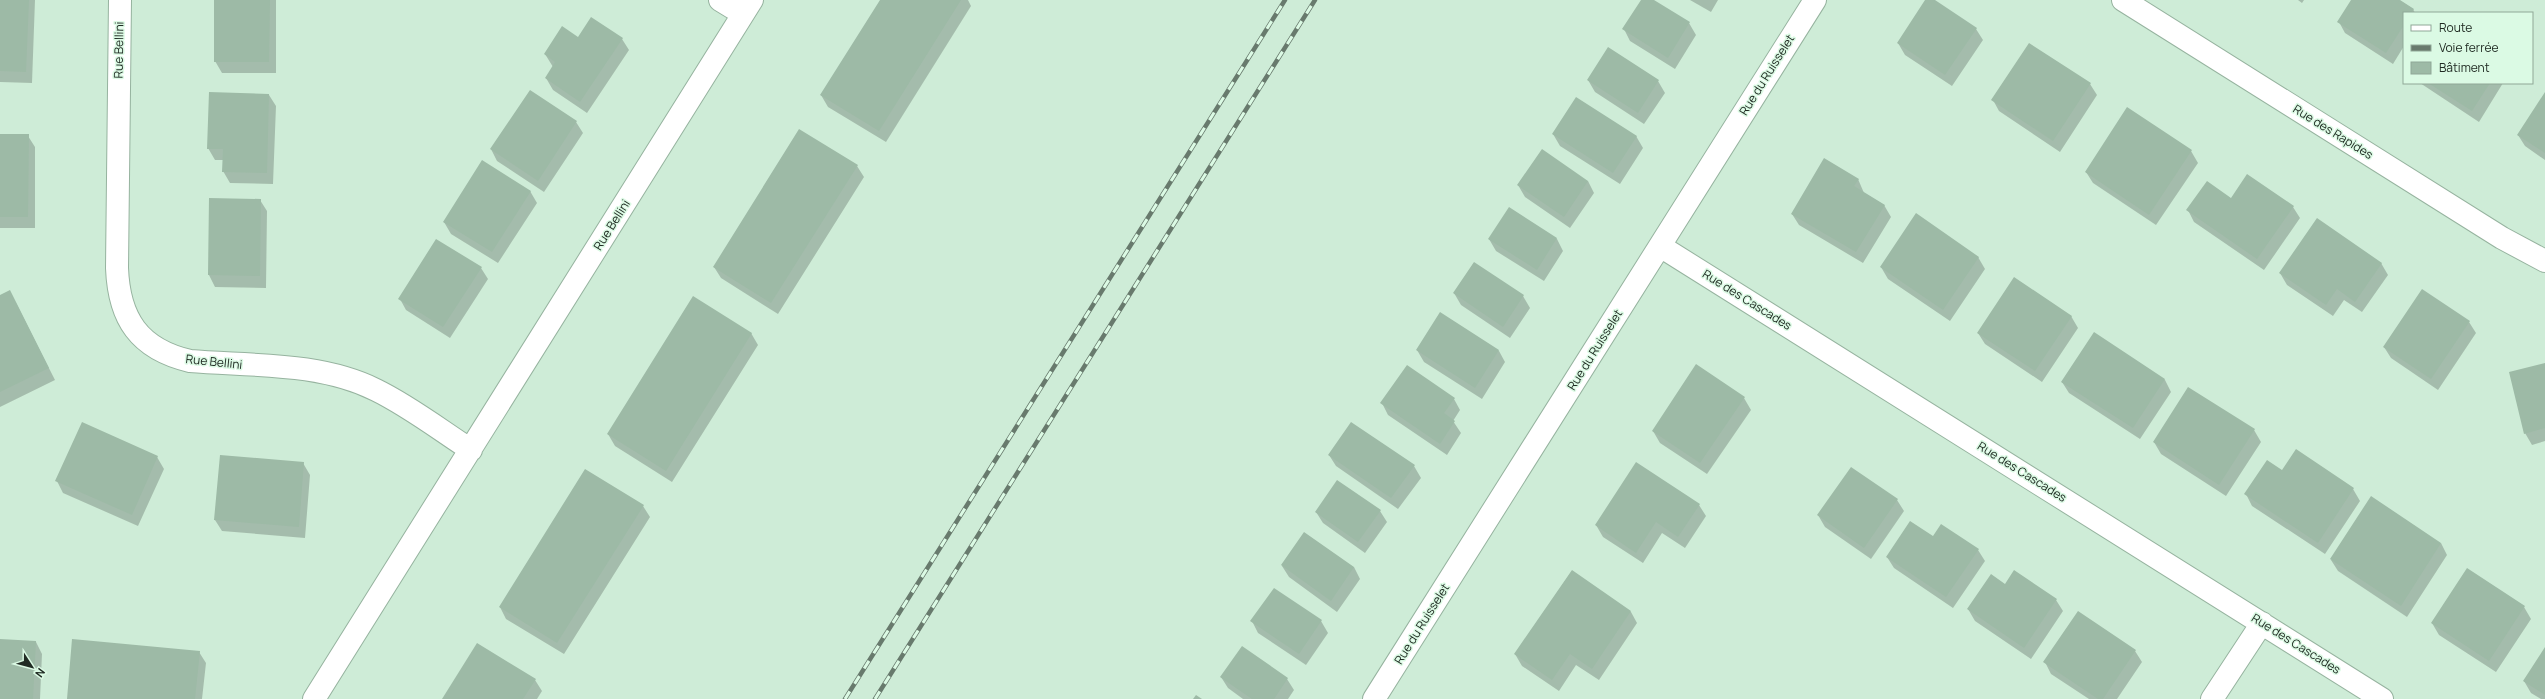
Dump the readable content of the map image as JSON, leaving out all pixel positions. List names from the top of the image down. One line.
{"streets":{"street":["Rue Bellini","Rue du Ruisselet","Rue des Rapides","Rue des Cascades"]},"crossings":[["Rue du Ruisselet","Rue des Cascades"]],"legend":["Route","Voie ferrée","Bâtiment"],"north":"bottom right"}
